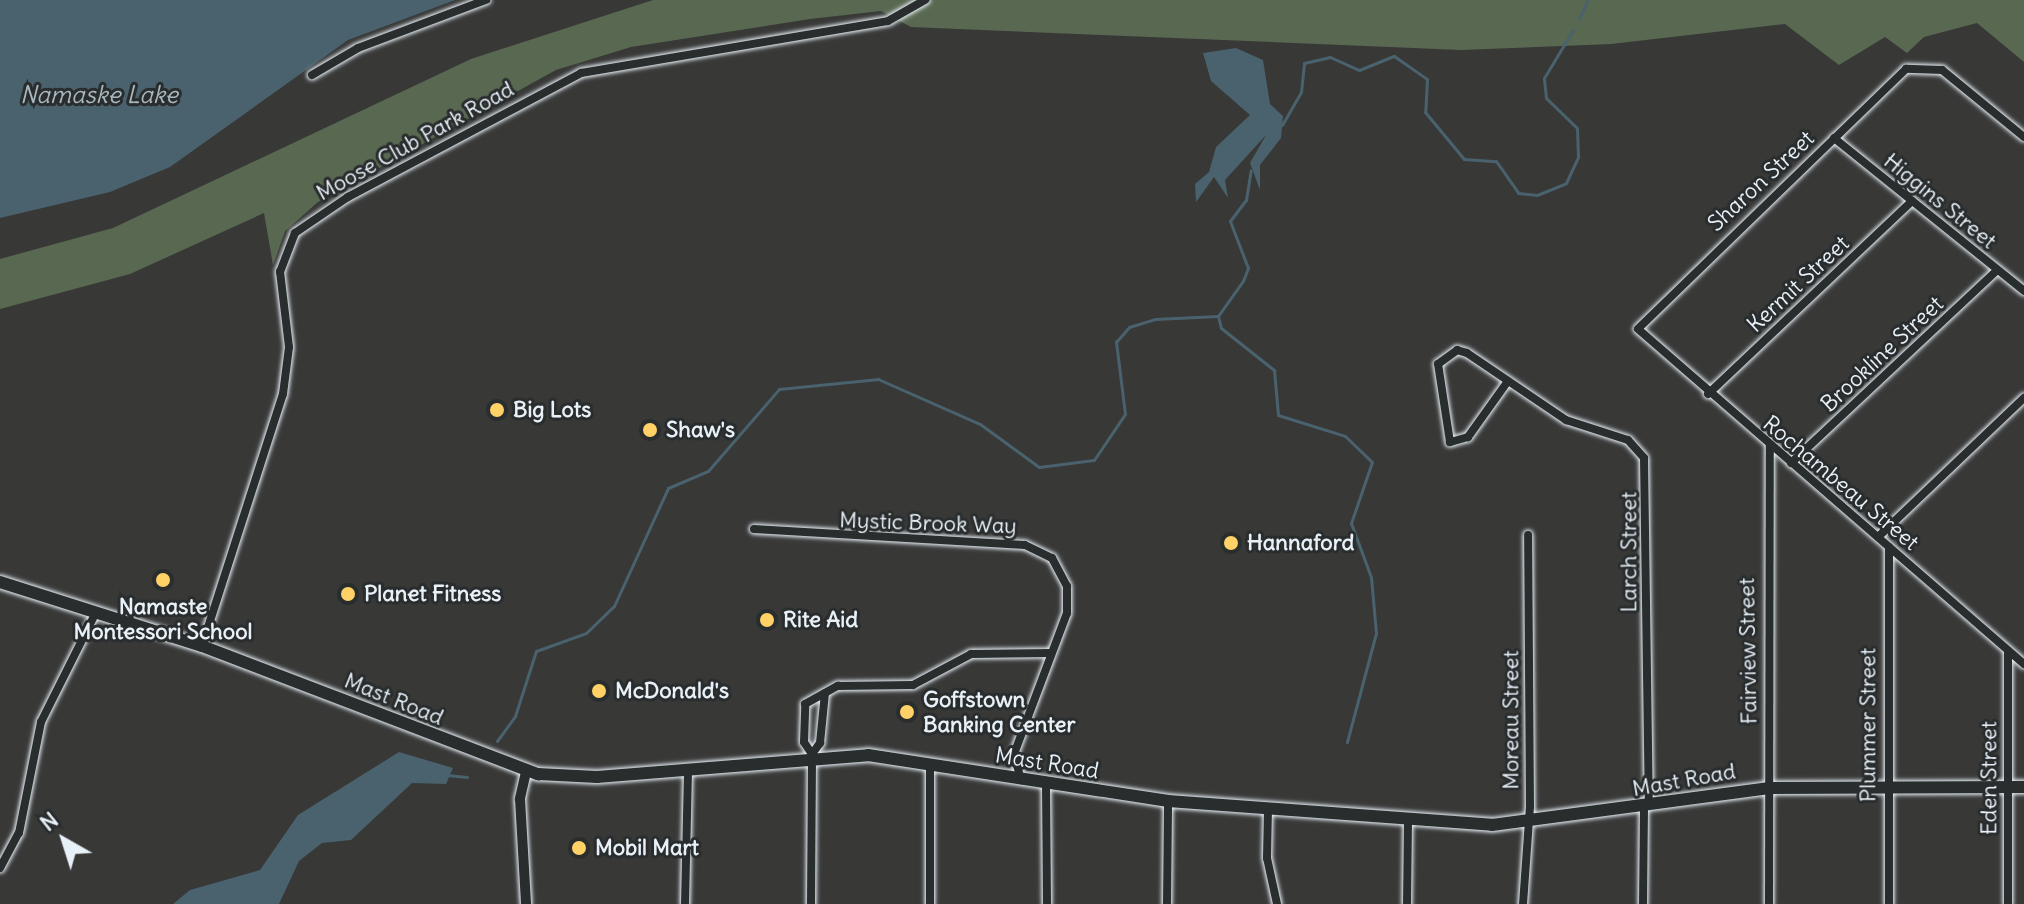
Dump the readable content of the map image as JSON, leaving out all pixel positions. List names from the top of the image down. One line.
{"streets":{"main road":["Mast Road"],"street":["Moose Club Park Road","Sharon Street","Higgins Street","Kermit Street","Brookline Street","Rochambeau Street","Mystic Brook Way","Larch Street","Fairview Street","Moreau Street","Plummer Street","Eden Street"]},"crossings":[["Moose Club Park Road","Mast Road"],["Sharon Street","Higgins Street"],["Sharon Street","Rochambeau Street"],["Higgins Street","Kermit Street"],["Higgins Street","Brookline Street"],["Kermit Street","Rochambeau Street"],["Brookline Street","Rochambeau Street"],["Rochambeau Street","Fairview Street"],["Rochambeau Street","Plummer Street"],["Rochambeau Street","Eden Street"],["Mystic Brook Way","Mast Road"],["Larch Street","Mast Road"],["Fairview Street","Mast Road"],["Mast Road","Moreau Street"],["Mast Road","Plummer Street"],["Mast Road","Eden Street"]],"water":["Namaske Lake"],"places":["Big Lots","Shaw's","Hannaford","Namaste Montessori School","Planet Fitness","Rite Aid","McDonald's","Goffstown Banking Center","Mobil Mart"],"north":"top left"}
